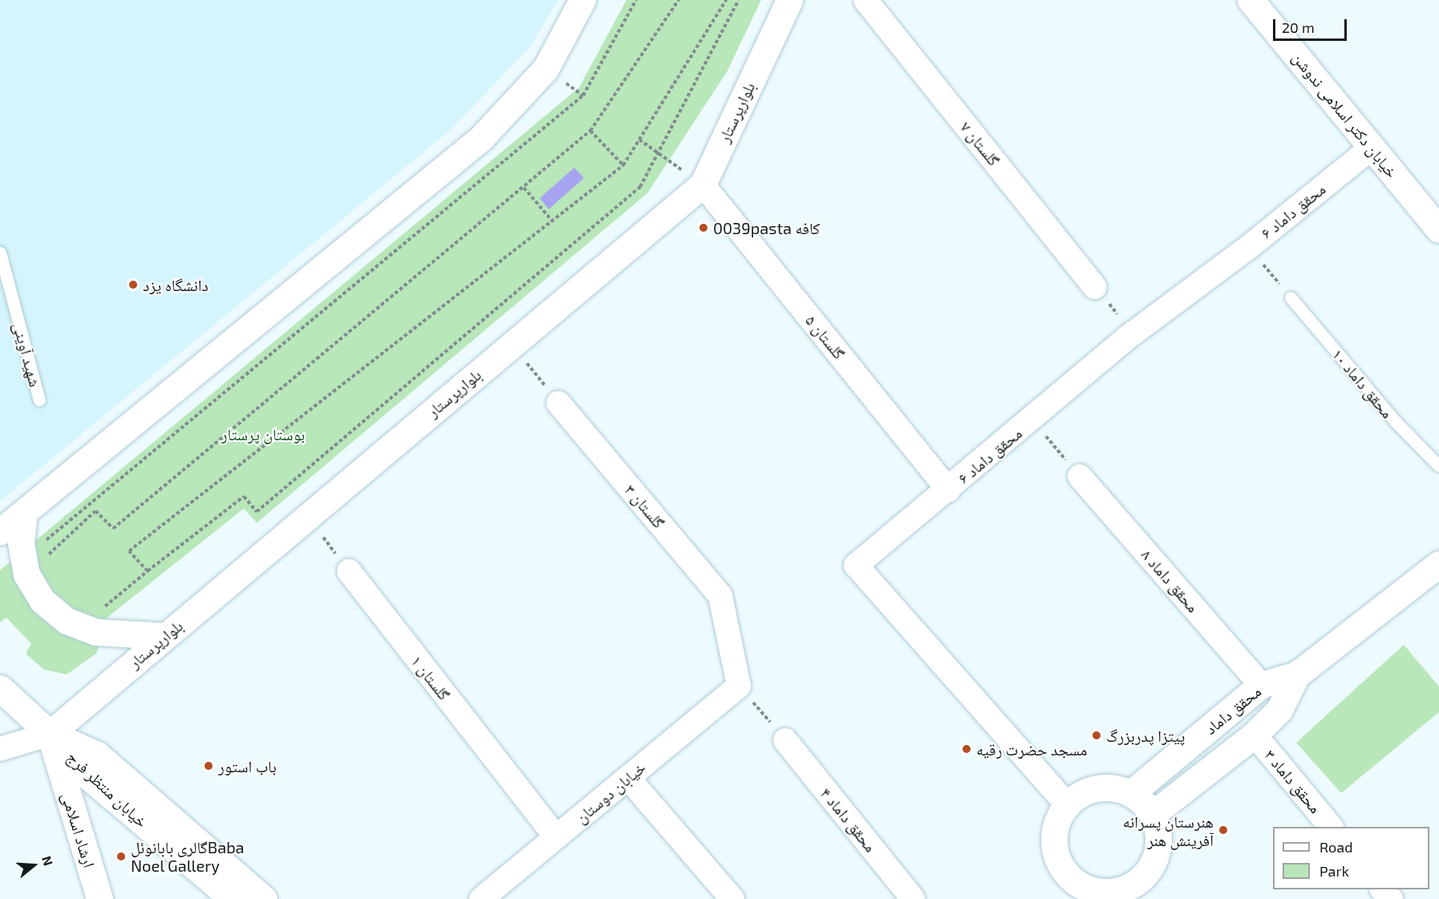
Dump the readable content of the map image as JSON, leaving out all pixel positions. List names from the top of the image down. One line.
{"streets":{"street":["بلوارپرستار","خيابان دکتر اسلامی ندوشن","گلستان ۷","محقق داماد ۶","گلستان ۵","گلستان ۳","محقق داماد ۸","گلستان ۱","محقق داماد","محقق داماد ۳","خیابان منتظر فرج","خیابان دوستان","محقق داماد ۴","ارشاد اسلامی"],"lane":["شهید آوینی","محقق داماد ۱۰"]},"crossings":[["بلوارپرستار","گلستان ۵"],["بلوارپرستار","خیابان منتظر فرج"],["بلوارپرستار","ارشاد اسلامی"],["خيابان دکتر اسلامی ندوشن","محقق داماد ۶"],["محقق داماد ۶","گلستان ۵"],["محقق داماد ۶","محقق داماد"],["گلستان ۳","خیابان دوستان"],["محقق داماد ۸","محقق داماد"],["گلستان ۱","خیابان دوستان"],["محقق داماد","محقق داماد ۳"],["خیابان منتظر فرج","ارشاد اسلامی"]],"parks":["بوستان پرستار"],"places":["0039pasta کافه","دانشگاه یزد","پیتزا پدربزرگ","مسجد حضرت رقیه","باب استور","هنرستان پسرانه آفرینش هنر","گالری بابانوئلBaba Noel Gallery"],"legend":["Road","Park"],"scale_bar":"20 m","north":"right"}
